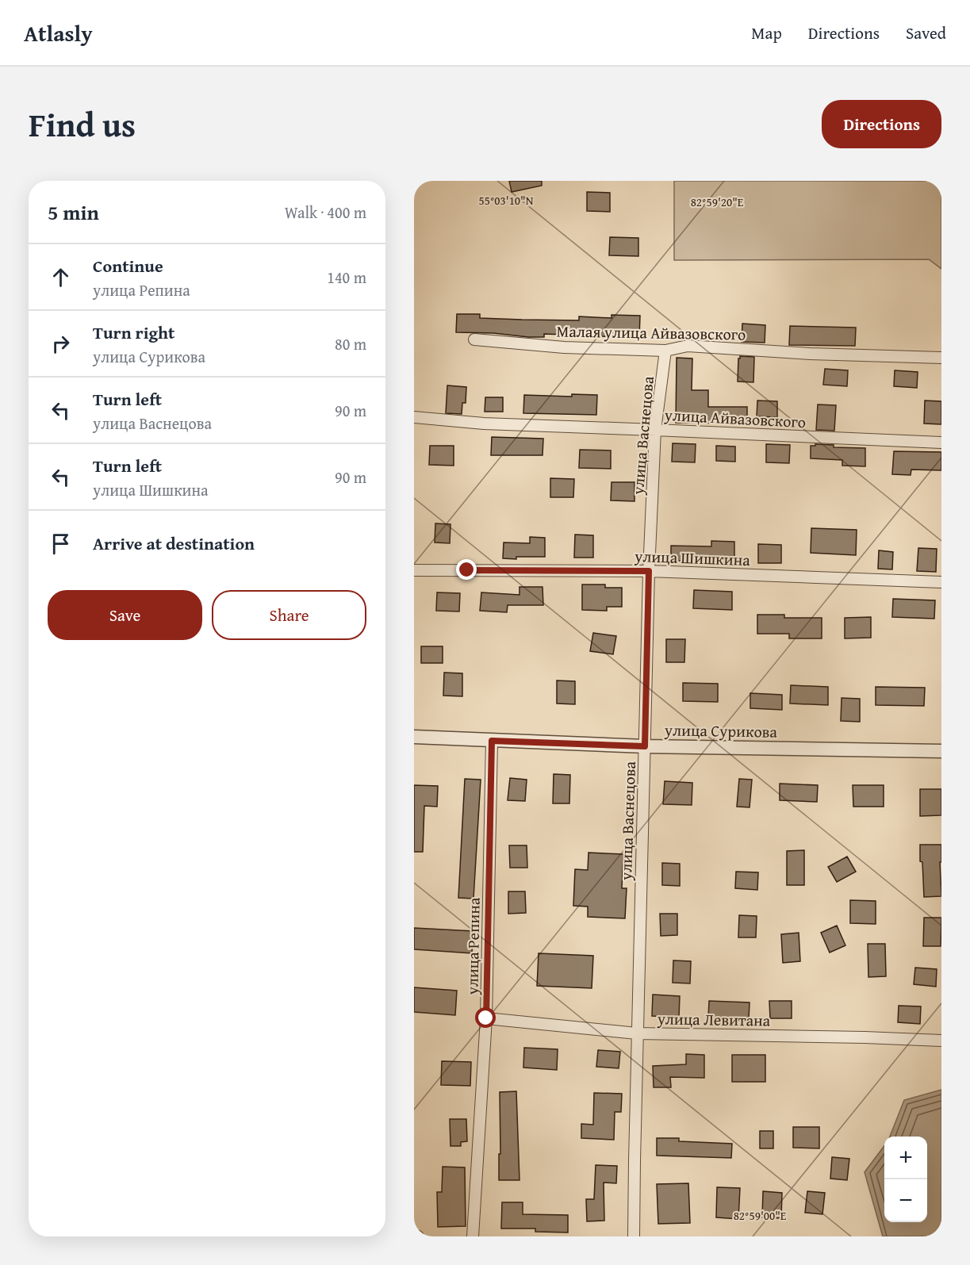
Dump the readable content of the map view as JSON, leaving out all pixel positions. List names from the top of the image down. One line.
{"streets":{"street":["Малая улица Айвазовского","улица Айвазовского","улица Васнецова","улица Шишкина","улица Сурикова","улица Репина","улица Левитана"]},"crossings":[["Малая улица Айвазовского","улица Васнецова"],["улица Айвазовского","улица Васнецова"],["улица Васнецова","улица Шишкина"],["улица Васнецова","улица Сурикова"],["улица Васнецова","улица Левитана"],["улица Сурикова","улица Репина"],["улица Репина","улица Левитана"]],"page":{"header":"Atlasly","nav":["Map","Directions","Saved"],"title":"Find us","buttons":["Directions",["Save","Share"]],"heading":["5 min","Walk · 400 m"],"list":[["Continue","улица Репина","140 m"],["Turn right","улица Сурикова","80 m"],["Turn left","улица Васнецова","90 m"],["Turn left","улица Шишкина","90 m"],"Arrive at destination"],"map_buttons":["+","−"]},"coordinates":["55°03'10\"N","82°59'20\"E","82°59'00\"E"]}
